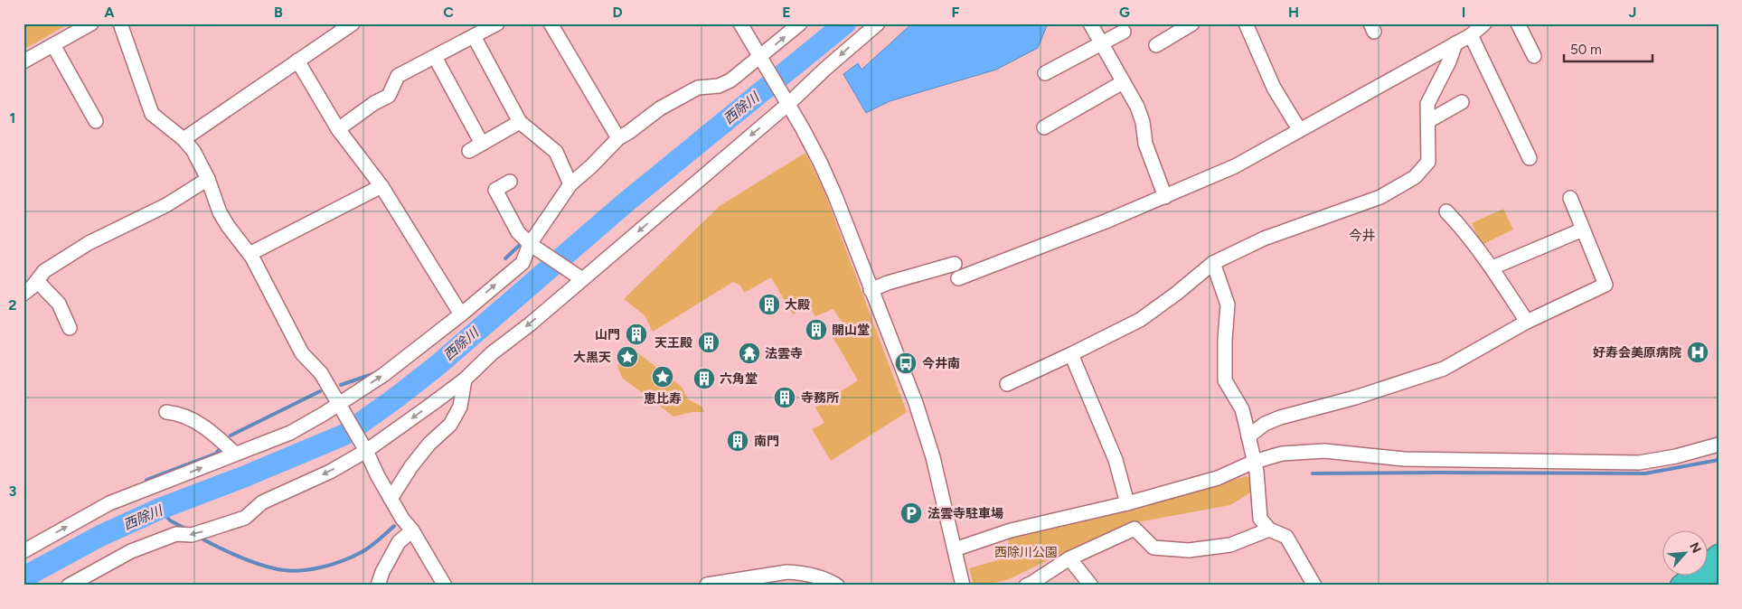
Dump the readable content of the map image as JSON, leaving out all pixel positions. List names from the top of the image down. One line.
{"districts":["今井"],"water":["西除川"],"parks":["西除川公園"],"places":{"building":["大殿","開山堂","山門","天王殿","六角堂","寺務所","南門"],"hospital":["好寿会美原病院"],"temple":["法雲寺"],"place":["大黒天","恵比寿"],"bus stop":["今井南"],"parking":["法雲寺駐車場"]},"scale_bar":"50 m","north":"top right","grid":{"columns":["A","B","C","D","E","F","G","H","I","J"],"rows":["1","2","3"]}}
